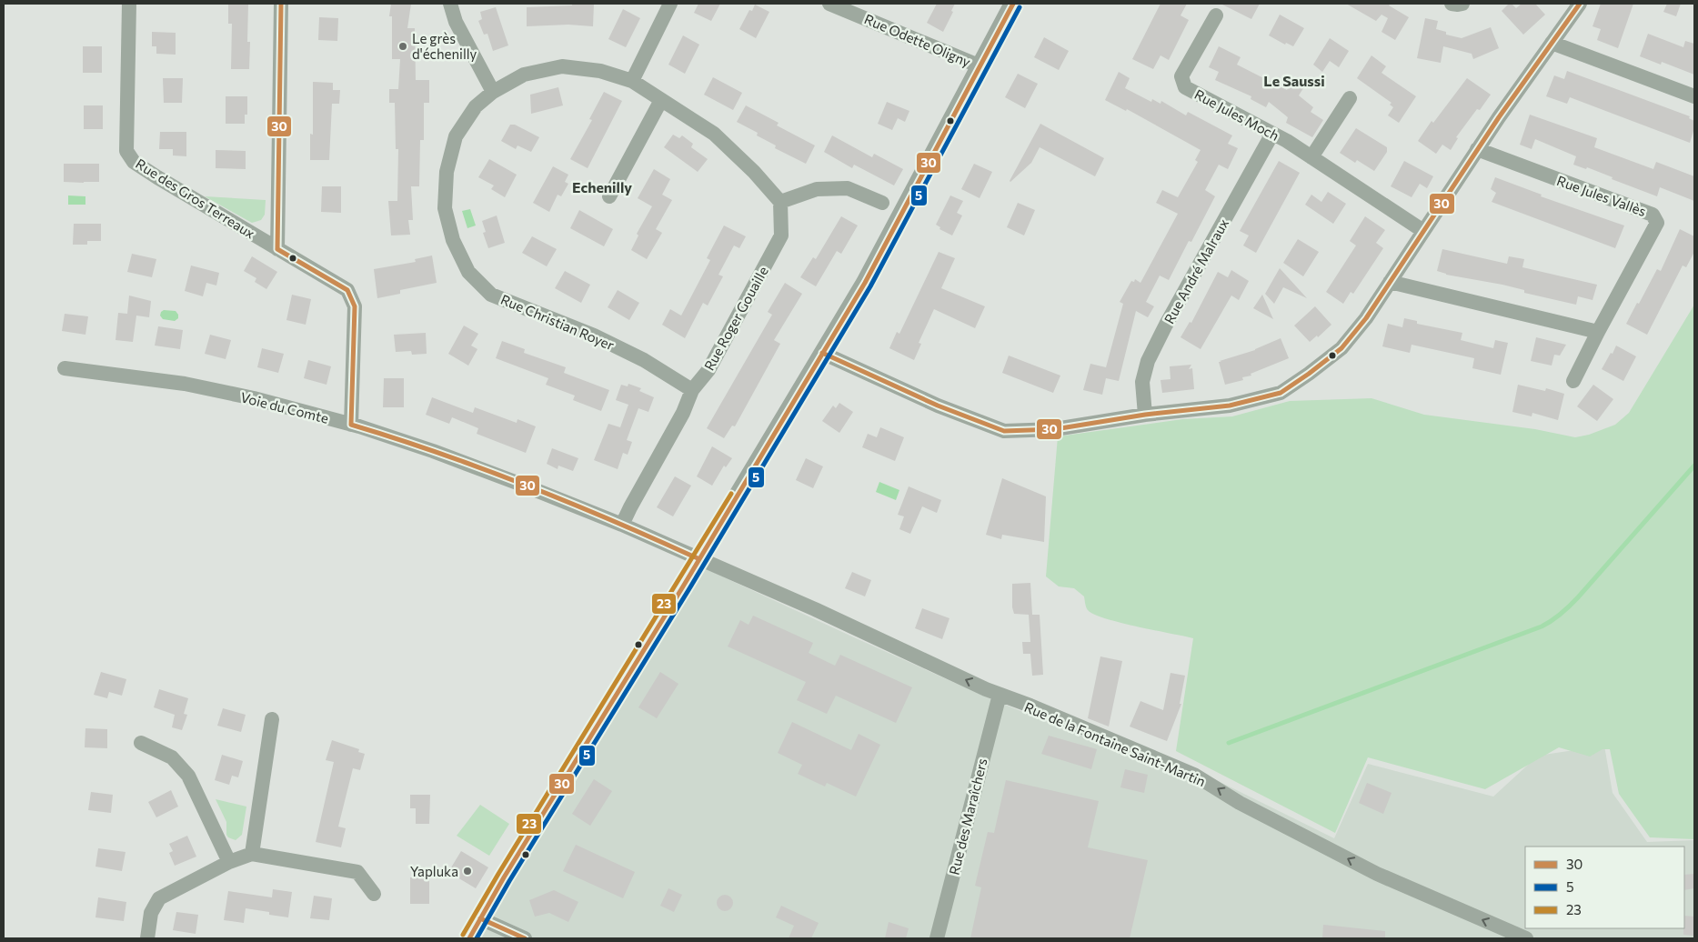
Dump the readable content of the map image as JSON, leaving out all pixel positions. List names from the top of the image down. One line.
{"streets":{"street":["Rue Odette Oligny","Rue Jules Moch","Rue Jules Vallès","Rue des Gros Terreaux","Rue André Malraux","Rue Roger Gouaille","Rue Christian Royer","Voie du Comte","Rue de la Fontaine Saint-Martin","Rue des Maraîchers"]},"crossings":[["Rue Jules Moch","Rue André Malraux"],["Rue des Gros Terreaux","Voie du Comte"],["Rue Roger Gouaille","Rue Christian Royer"],["Rue Roger Gouaille","Voie du Comte"],["Voie du Comte","Rue de la Fontaine Saint-Martin"],["Rue de la Fontaine Saint-Martin","Rue des Maraîchers"]],"one_way":["Rue de la Fontaine Saint-Martin"],"districts":["Le Saussi","Echenilly"],"places":["Le grès d'échenilly","Yapluka"],"lines":["transit line 30","transit line 5","transit line 23"],"legend":["30","5","23"]}
